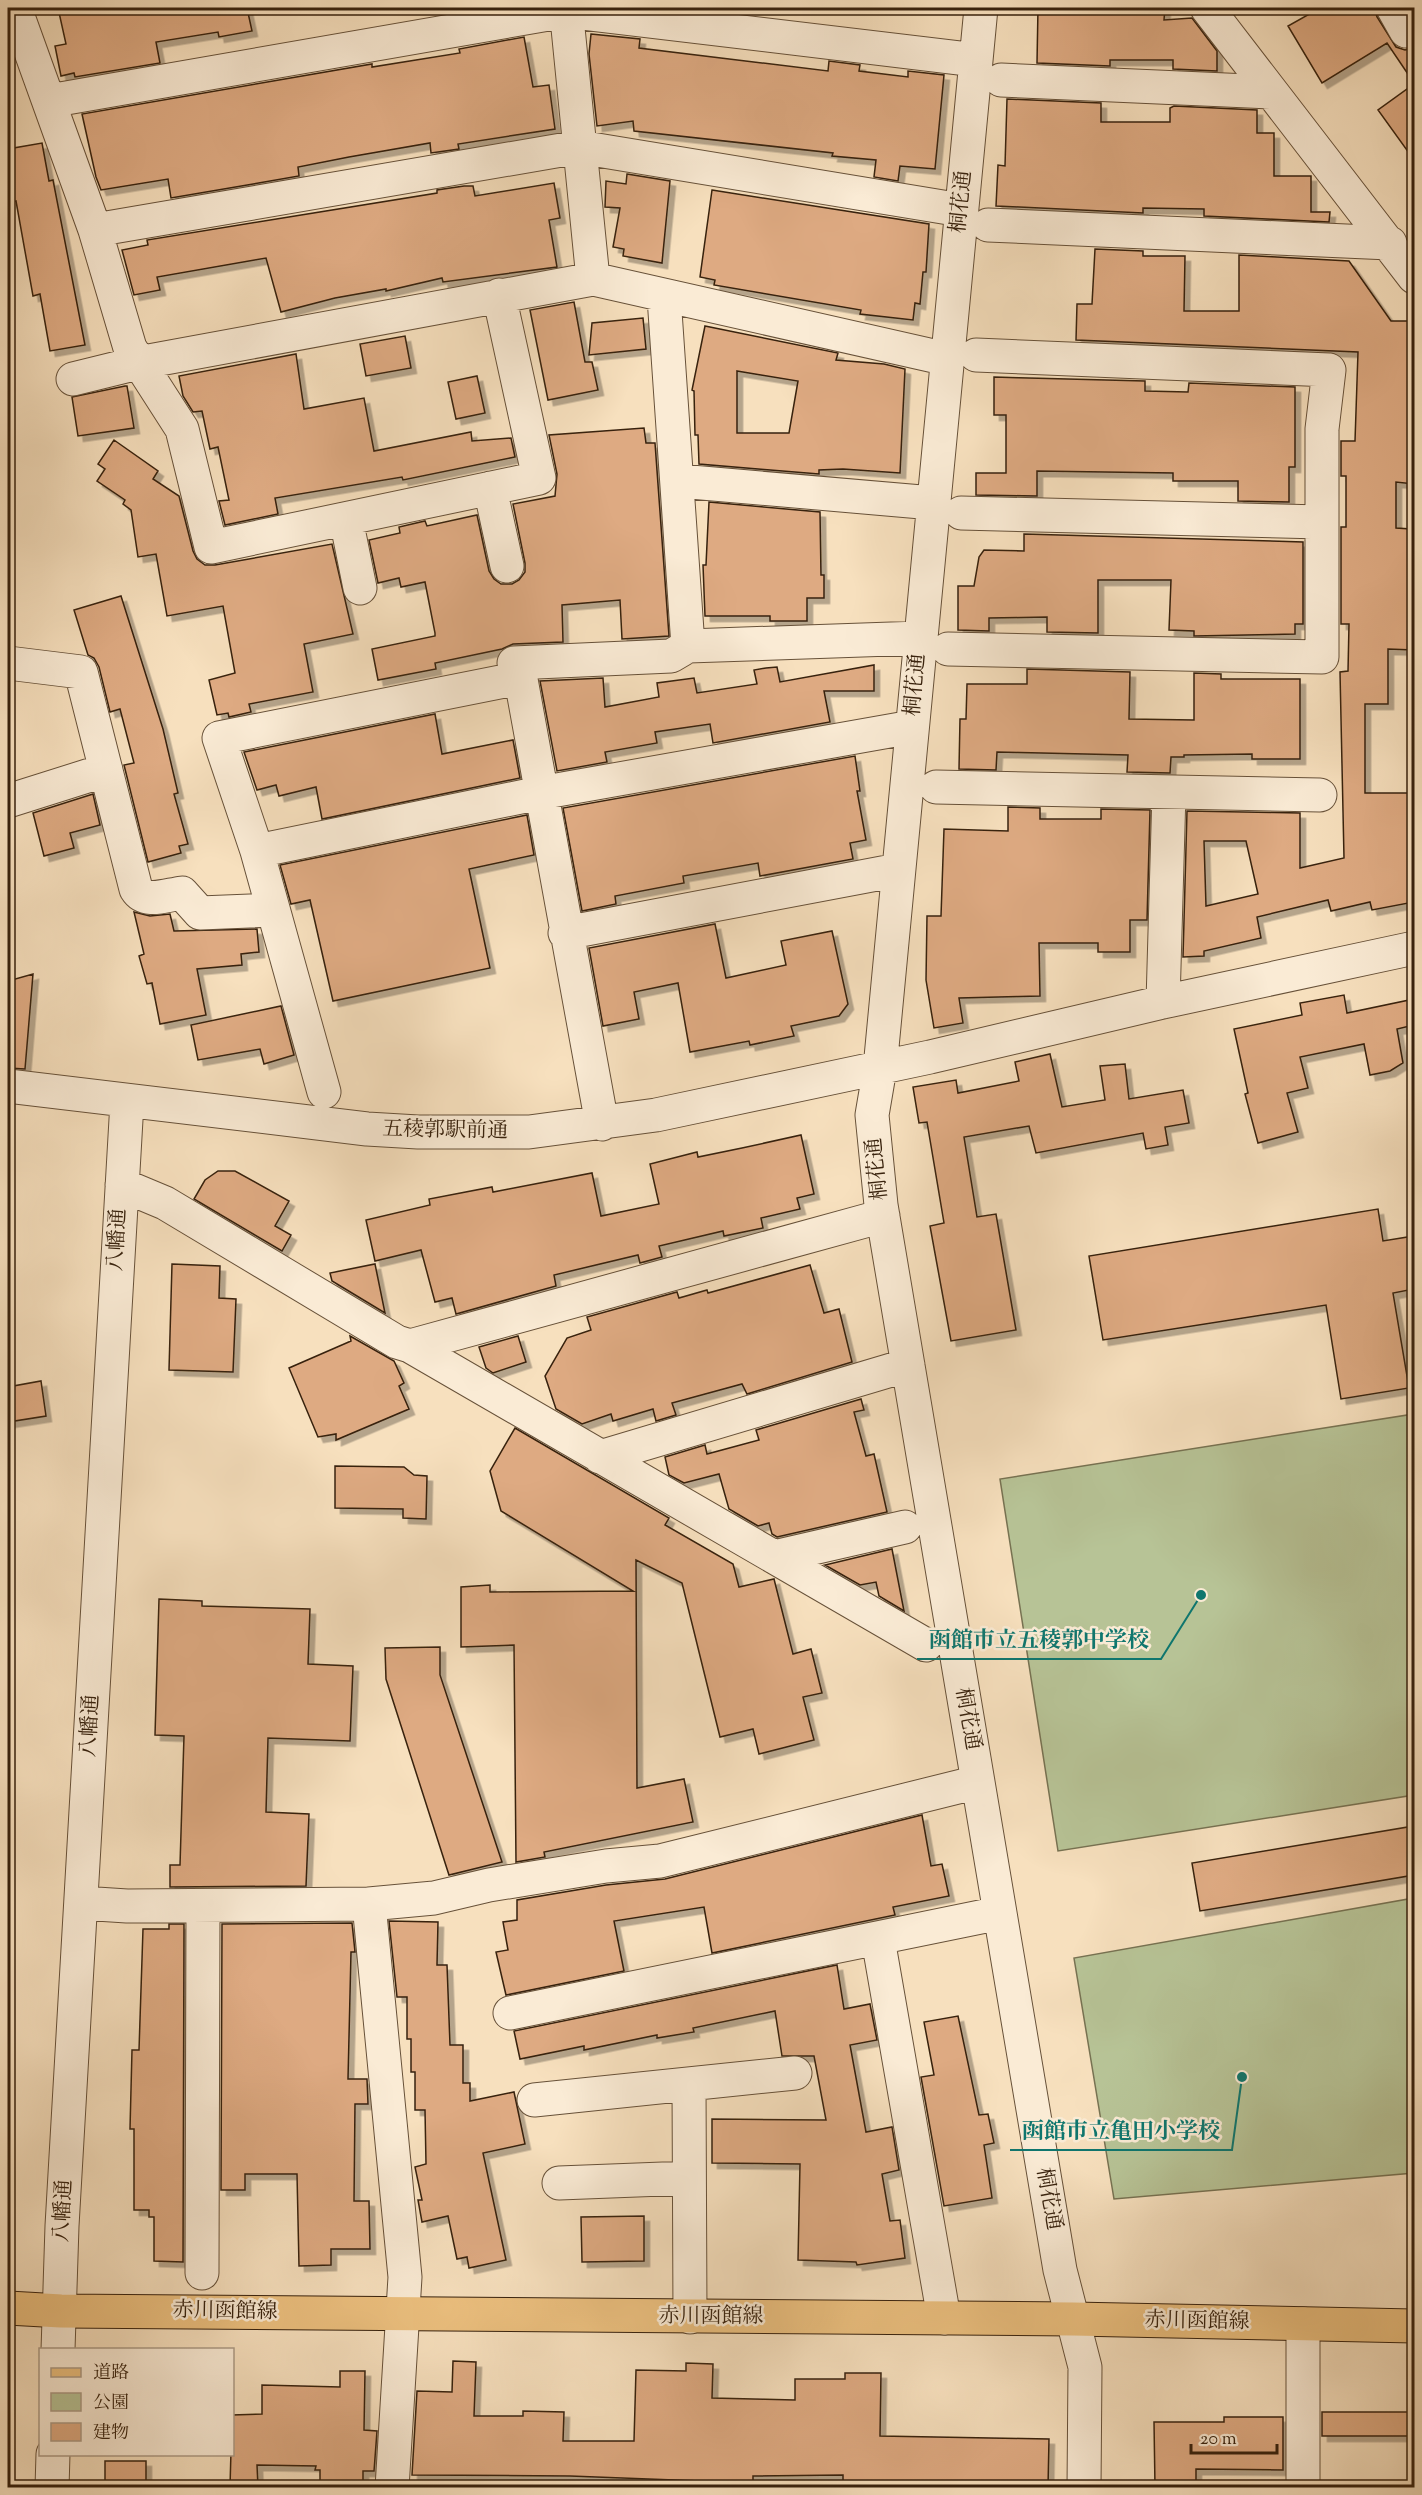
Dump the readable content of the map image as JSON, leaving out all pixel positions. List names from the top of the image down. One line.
{"streets":{"main road":["赤川函館線"],"street":["桐花通","五稜郭駅前通","八幡通"]},"crossings":[["桐花通","五稜郭駅前通"],["桐花通","赤川函館線"],["五稜郭駅前通","八幡通"],["八幡通","赤川函館線"]],"places":["函館市立五稜郭中学校","函館市立亀田小学校"],"legend":["道路","公園","建物"],"scale_bar":"20 m"}
